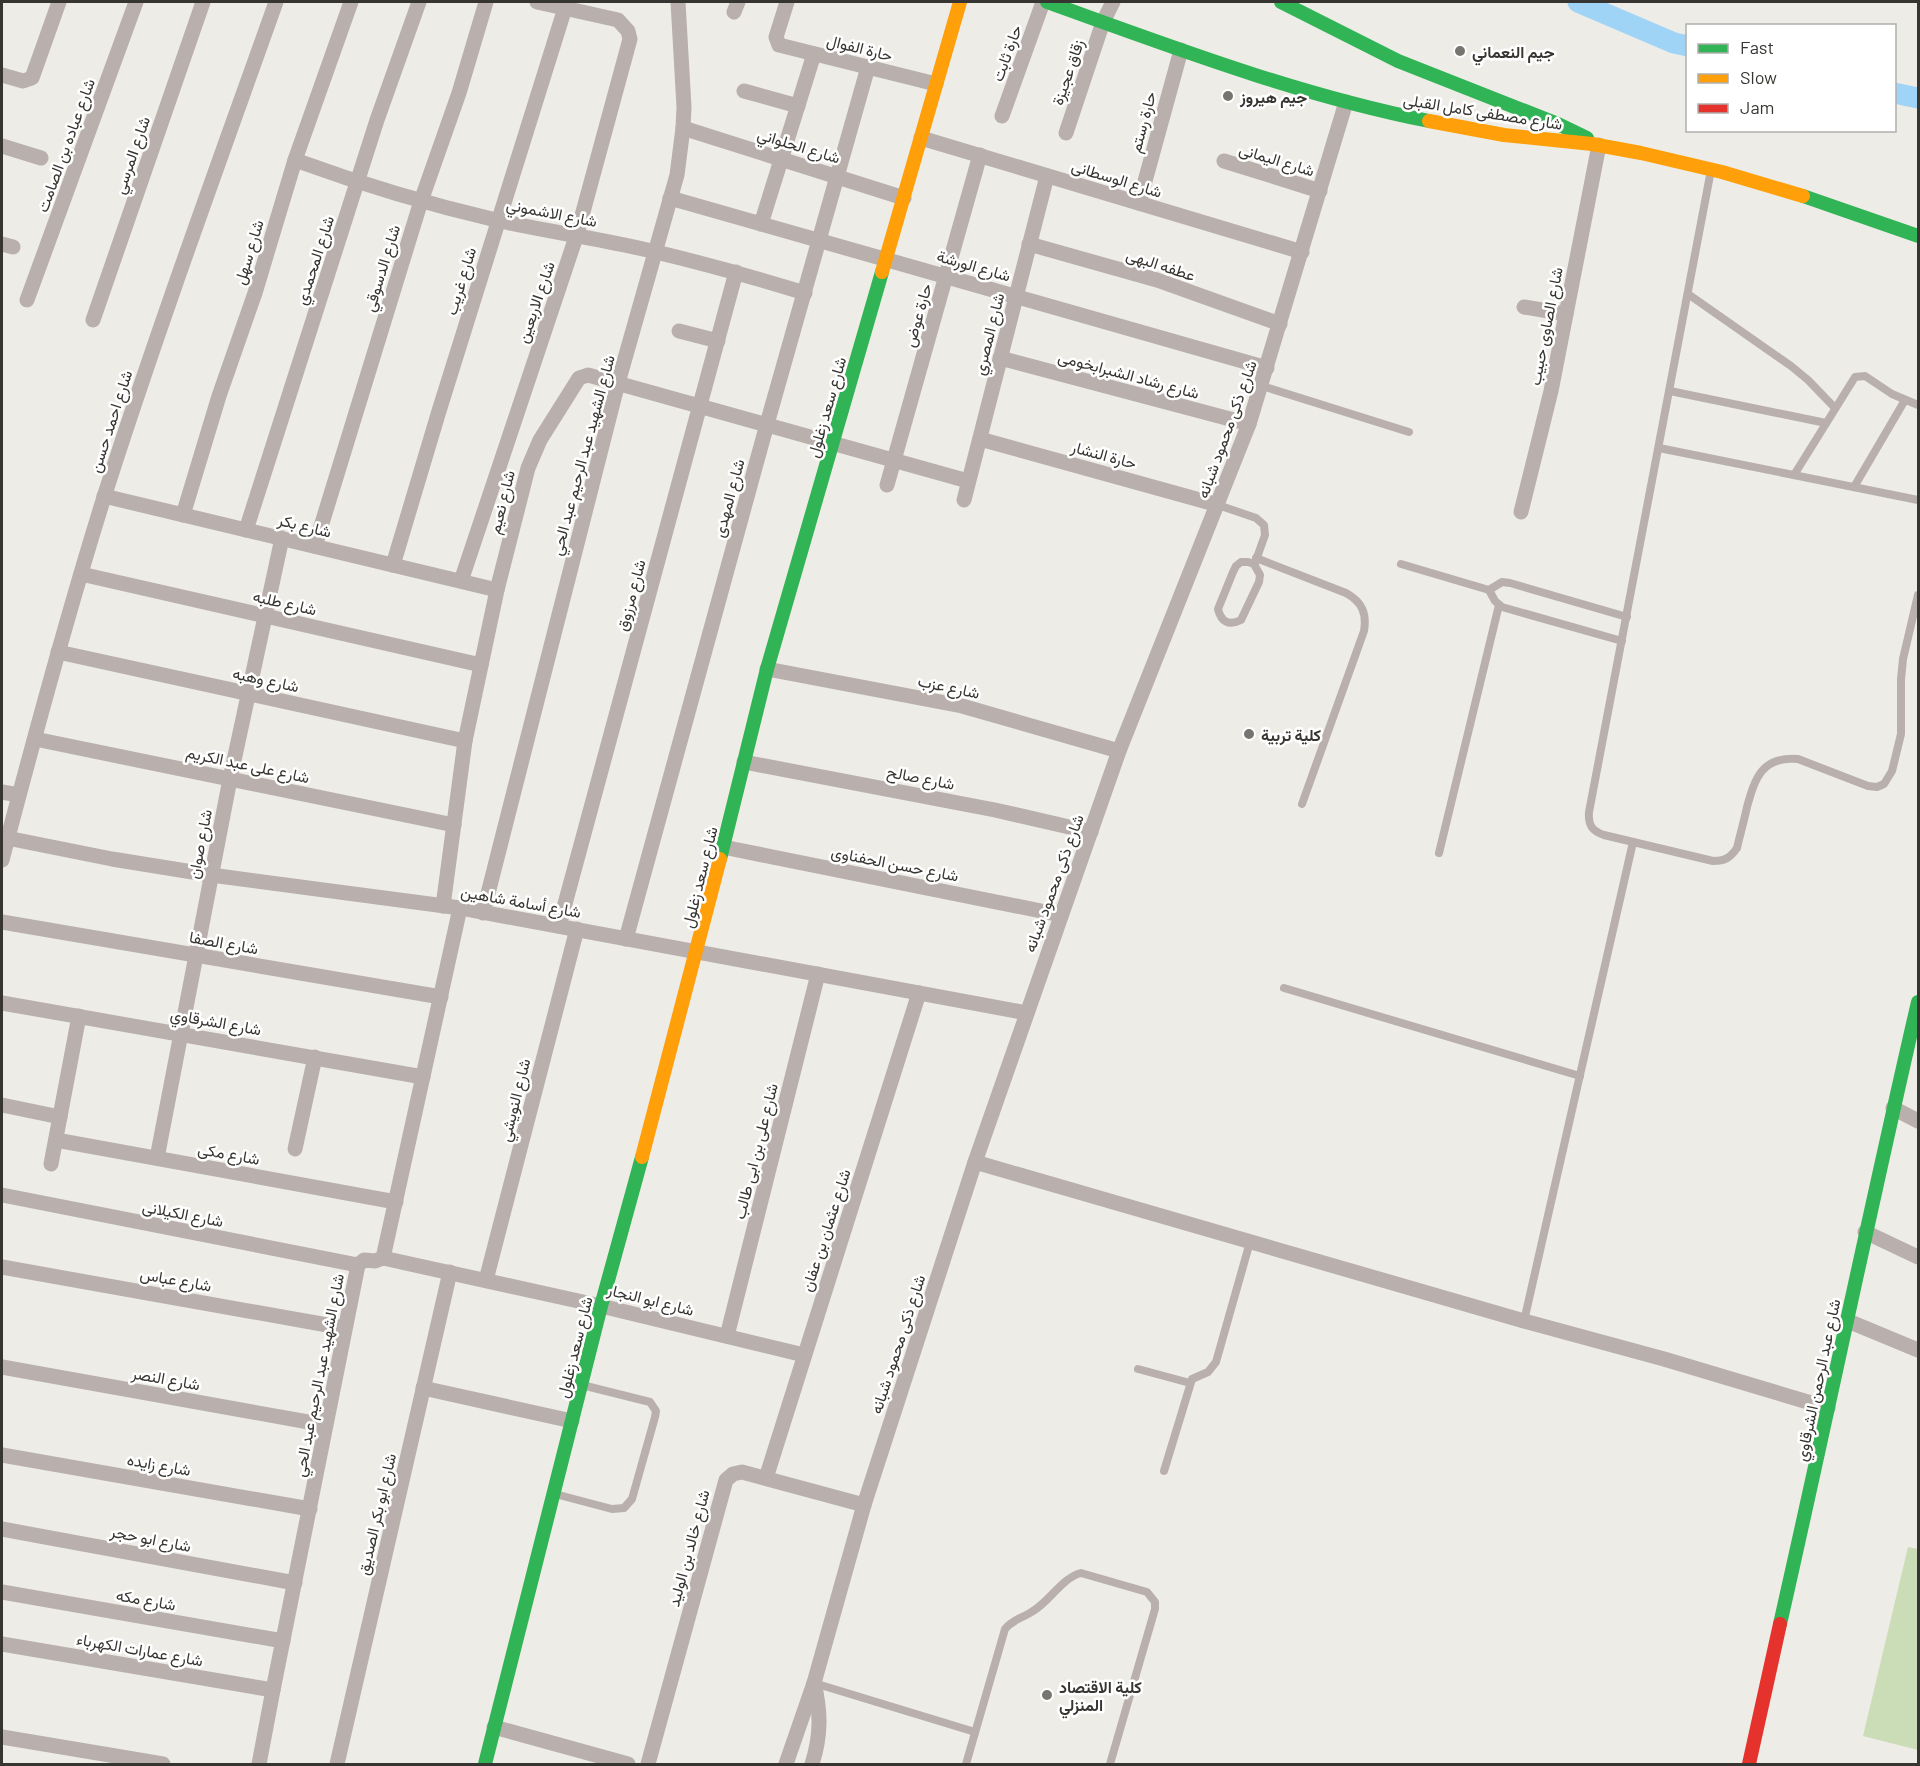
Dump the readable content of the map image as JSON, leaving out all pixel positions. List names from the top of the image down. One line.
{"streets":{"street":["حارة الفوال","حارة ثابت","زقاق عجيزة","شارع مصطفى كامل القبلى","حارة رستم","شارع عباده بن الصامت","شارع الحلواني","شارع المرسي","شارع اليمانى","شارع الوسطانى","شارع الاشموني","شارع سهل","شارع المحمدي","عطفه البهى","شارع الورشة","شارع الدسوقي","شارع غريب","شارع الاربعين","حارة عوض","شارع الصاوى حبيب","شارع المصري","شارع رشاد الشبرابخومى","شارع سعد زغلول","شارع احمد حسن","شارع ذكى محمود شبانه","حارة النشار","شارع الشهيد عبد الرحيم عبد الحي","شارع المهدى","شارع نعيم","شارع بكر","شارع مرزوق","شارع طلبه","شارع وهبه","شارع عزب","شارع على عبد الكريم","شارع صالح","شارع صوان","شارع حسن الحفناوى","شارع أسامة شاهين","شارع الصفا","شارع الشرقاوي","شارع النويشي","شارع على بن ابى طالب","شارع مكى","شارع الكيلانى","شارع عثمان بن عفان","شارع عباس","شارع ابو النجار","شارع النصر","شارع عبد الرحمن الشرقاوي","شارع زايده","شارع ابو بكر الصديق","شارع ابو حجر","شارع خالد بن الوليد","شارع مكه","شارع عمارات الكهرباء"]},"crossings":[["حارة الفوال","شارع سعد زغلول"],["حارة الفوال","شارع المهدى"],["حارة ثابت","شارع مصطفى كامل القبلى"],["زقاق عجيزة","شارع مصطفى كامل القبلى"],["شارع مصطفى كامل القبلى","حارة رستم"],["شارع مصطفى كامل القبلى","شارع الصاوى حبيب"],["شارع مصطفى كامل القبلى","شارع ذكى محمود شبانه"],["حارة رستم","شارع الوسطانى"],["شارع الحلواني","شارع سعد زغلول"],["شارع الحلواني","شارع الشهيد عبد الرحيم عبد الحي"],["شارع الحلواني","شارع المهدى"],["شارع اليمانى","شارع ذكى محمود شبانه"],["شارع الوسطانى","حارة عوض"],["شارع الوسطانى","شارع المصري"],["شارع الوسطانى","شارع سعد زغلول"],["شارع الوسطانى","شارع ذكى محمود شبانه"],["شارع الاشموني","شارع سهل"],["شارع الاشموني","شارع المحمدي"],["شارع الاشموني","شارع الدسوقي"],["شارع الاشموني","شارع غريب"],["شارع الاشموني","شارع الاربعين"],["شارع الاشموني","شارع الشهيد عبد الرحيم عبد الحي"],["شارع الاشموني","شارع المهدى"],["شارع الاشموني","شارع مرزوق"],["شارع سهل","شارع بكر"],["شارع المحمدي","شارع بكر"],["عطفه البهى","شارع المصري"],["عطفه البهى","شارع ذكى محمود شبانه"],["شارع الورشة","حارة عوض"],["شارع الورشة","شارع المصري"],["شارع الورشة","شارع سعد زغلول"],["شارع الورشة","شارع ذكى محمود شبانه"],["شارع الورشة","شارع الشهيد عبد الرحيم عبد الحي"],["شارع الورشة","شارع المهدى"],["شارع الدسوقي","شارع بكر"],["شارع غريب","شارع الاربعين"],["شارع غريب","شارع بكر"],["شارع الاربعين","شارع بكر"],["حارة عوض","شارع نعيم"],["شارع المصري","شارع رشاد الشبرابخومى"],["شارع المصري","حارة النشار"],["شارع المصري","شارع نعيم"],["شارع رشاد الشبرابخومى","شارع ذكى محمود شبانه"],["شارع سعد زغلول","شارع نعيم"],["شارع سعد زغلول","شارع عزب"],["شارع سعد زغلول","شارع صالح"],["شارع سعد زغلول","شارع حسن الحفناوى"],["شارع سعد زغلول","شارع أسامة شاهين"],["شارع سعد زغلول","شارع ابو النجار"],["شارع احمد حسن","شارع بكر"],["شارع احمد حسن","شارع طلبه"],["شارع احمد حسن","شارع وهبه"],["شارع احمد حسن","شارع على عبد الكريم"],["شارع احمد حسن","شارع أسامة شاهين"],["شارع ذكى محمود شبانه","حارة النشار"],["شارع ذكى محمود شبانه","شارع عزب"],["شارع ذكى محمود شبانه","شارع صالح"],["شارع ذكى محمود شبانه","شارع حسن الحفناوى"],["شارع ذكى محمود شبانه","شارع أسامة شاهين"],["شارع ذكى محمود شبانه","شارع خالد بن الوليد"],["شارع الشهيد عبد الرحيم عبد الحي","شارع نعيم"],["شارع الشهيد عبد الرحيم عبد الحي","شارع أسامة شاهين"],["شارع الشهيد عبد الرحيم عبد الحي","شارع الكيلانى"],["شارع الشهيد عبد الرحيم عبد الحي","شارع عباس"],["شارع الشهيد عبد الرحيم عبد الحي","شارع ابو النجار"],["شارع الشهيد عبد الرحيم عبد الحي","شارع النصر"],["شارع الشهيد عبد الرحيم عبد الحي","شارع زايده"],["شارع الشهيد عبد الرحيم عبد الحي","شارع ابو حجر"],["شارع الشهيد عبد الرحيم عبد الحي","شارع مكه"],["شارع الشهيد عبد الرحيم عبد الحي","شارع عمارات الكهرباء"],["شارع المهدى","شارع نعيم"],["شارع المهدى","شارع أسامة شاهين"],["شارع نعيم","شارع بكر"],["شارع نعيم","شارع مرزوق"],["شارع نعيم","شارع طلبه"],["شارع نعيم","شارع وهبه"],["شارع نعيم","شارع على عبد الكريم"],["شارع نعيم","شارع أسامة شاهين"],["شارع بكر","شارع صوان"],["شارع مرزوق","شارع أسامة شاهين"],["شارع طلبه","شارع صوان"],["شارع وهبه","شارع صوان"],["شارع على عبد الكريم","شارع صوان"],["شارع صوان","شارع أسامة شاهين"],["شارع صوان","شارع الصفا"],["شارع صوان","شارع الشرقاوي"],["شارع صوان","شارع مكى"],["شارع أسامة شاهين","شارع النويشي"],["شارع أسامة شاهين","شارع على بن ابى طالب"],["شارع أسامة شاهين","شارع عثمان بن عفان"],["شارع النويشي","شارع ابو النجار"],["شارع على بن ابى طالب","شارع ابو النجار"],["شارع عثمان بن عفان","شارع ابو النجار"],["شارع عثمان بن عفان","شارع خالد بن الوليد"],["شارع ابو النجار","شارع ابو بكر الصديق"]],"places":["جيم النعماني","جيم هيروز","كلية تربية","كلية الاقتصاد المنزلي"],"legend":["Fast","Slow","Jam"]}
